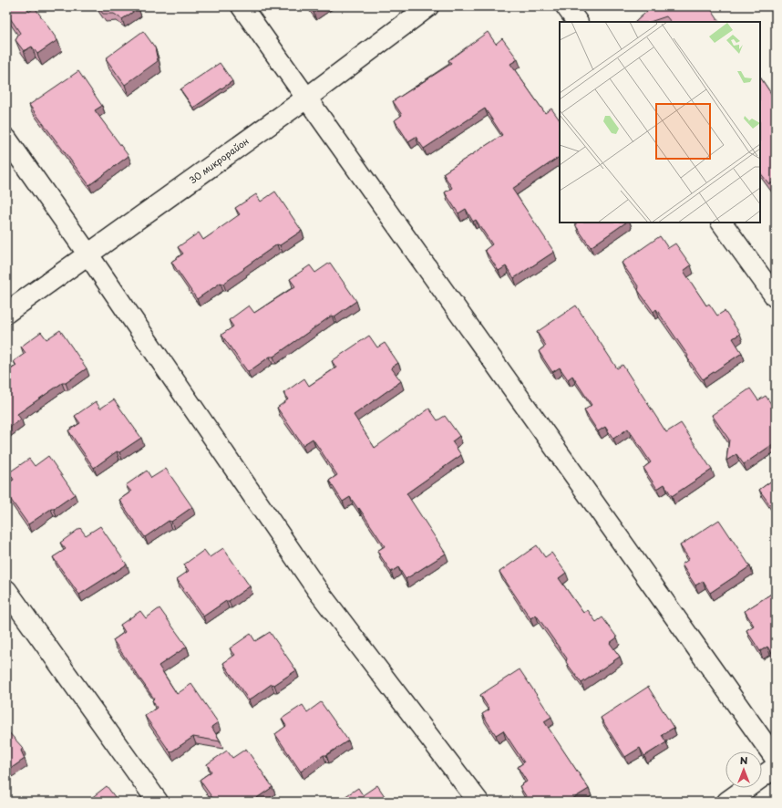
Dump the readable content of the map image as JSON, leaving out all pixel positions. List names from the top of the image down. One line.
{"streets":{"street":["30 микрорайон"]},"north":"top"}
